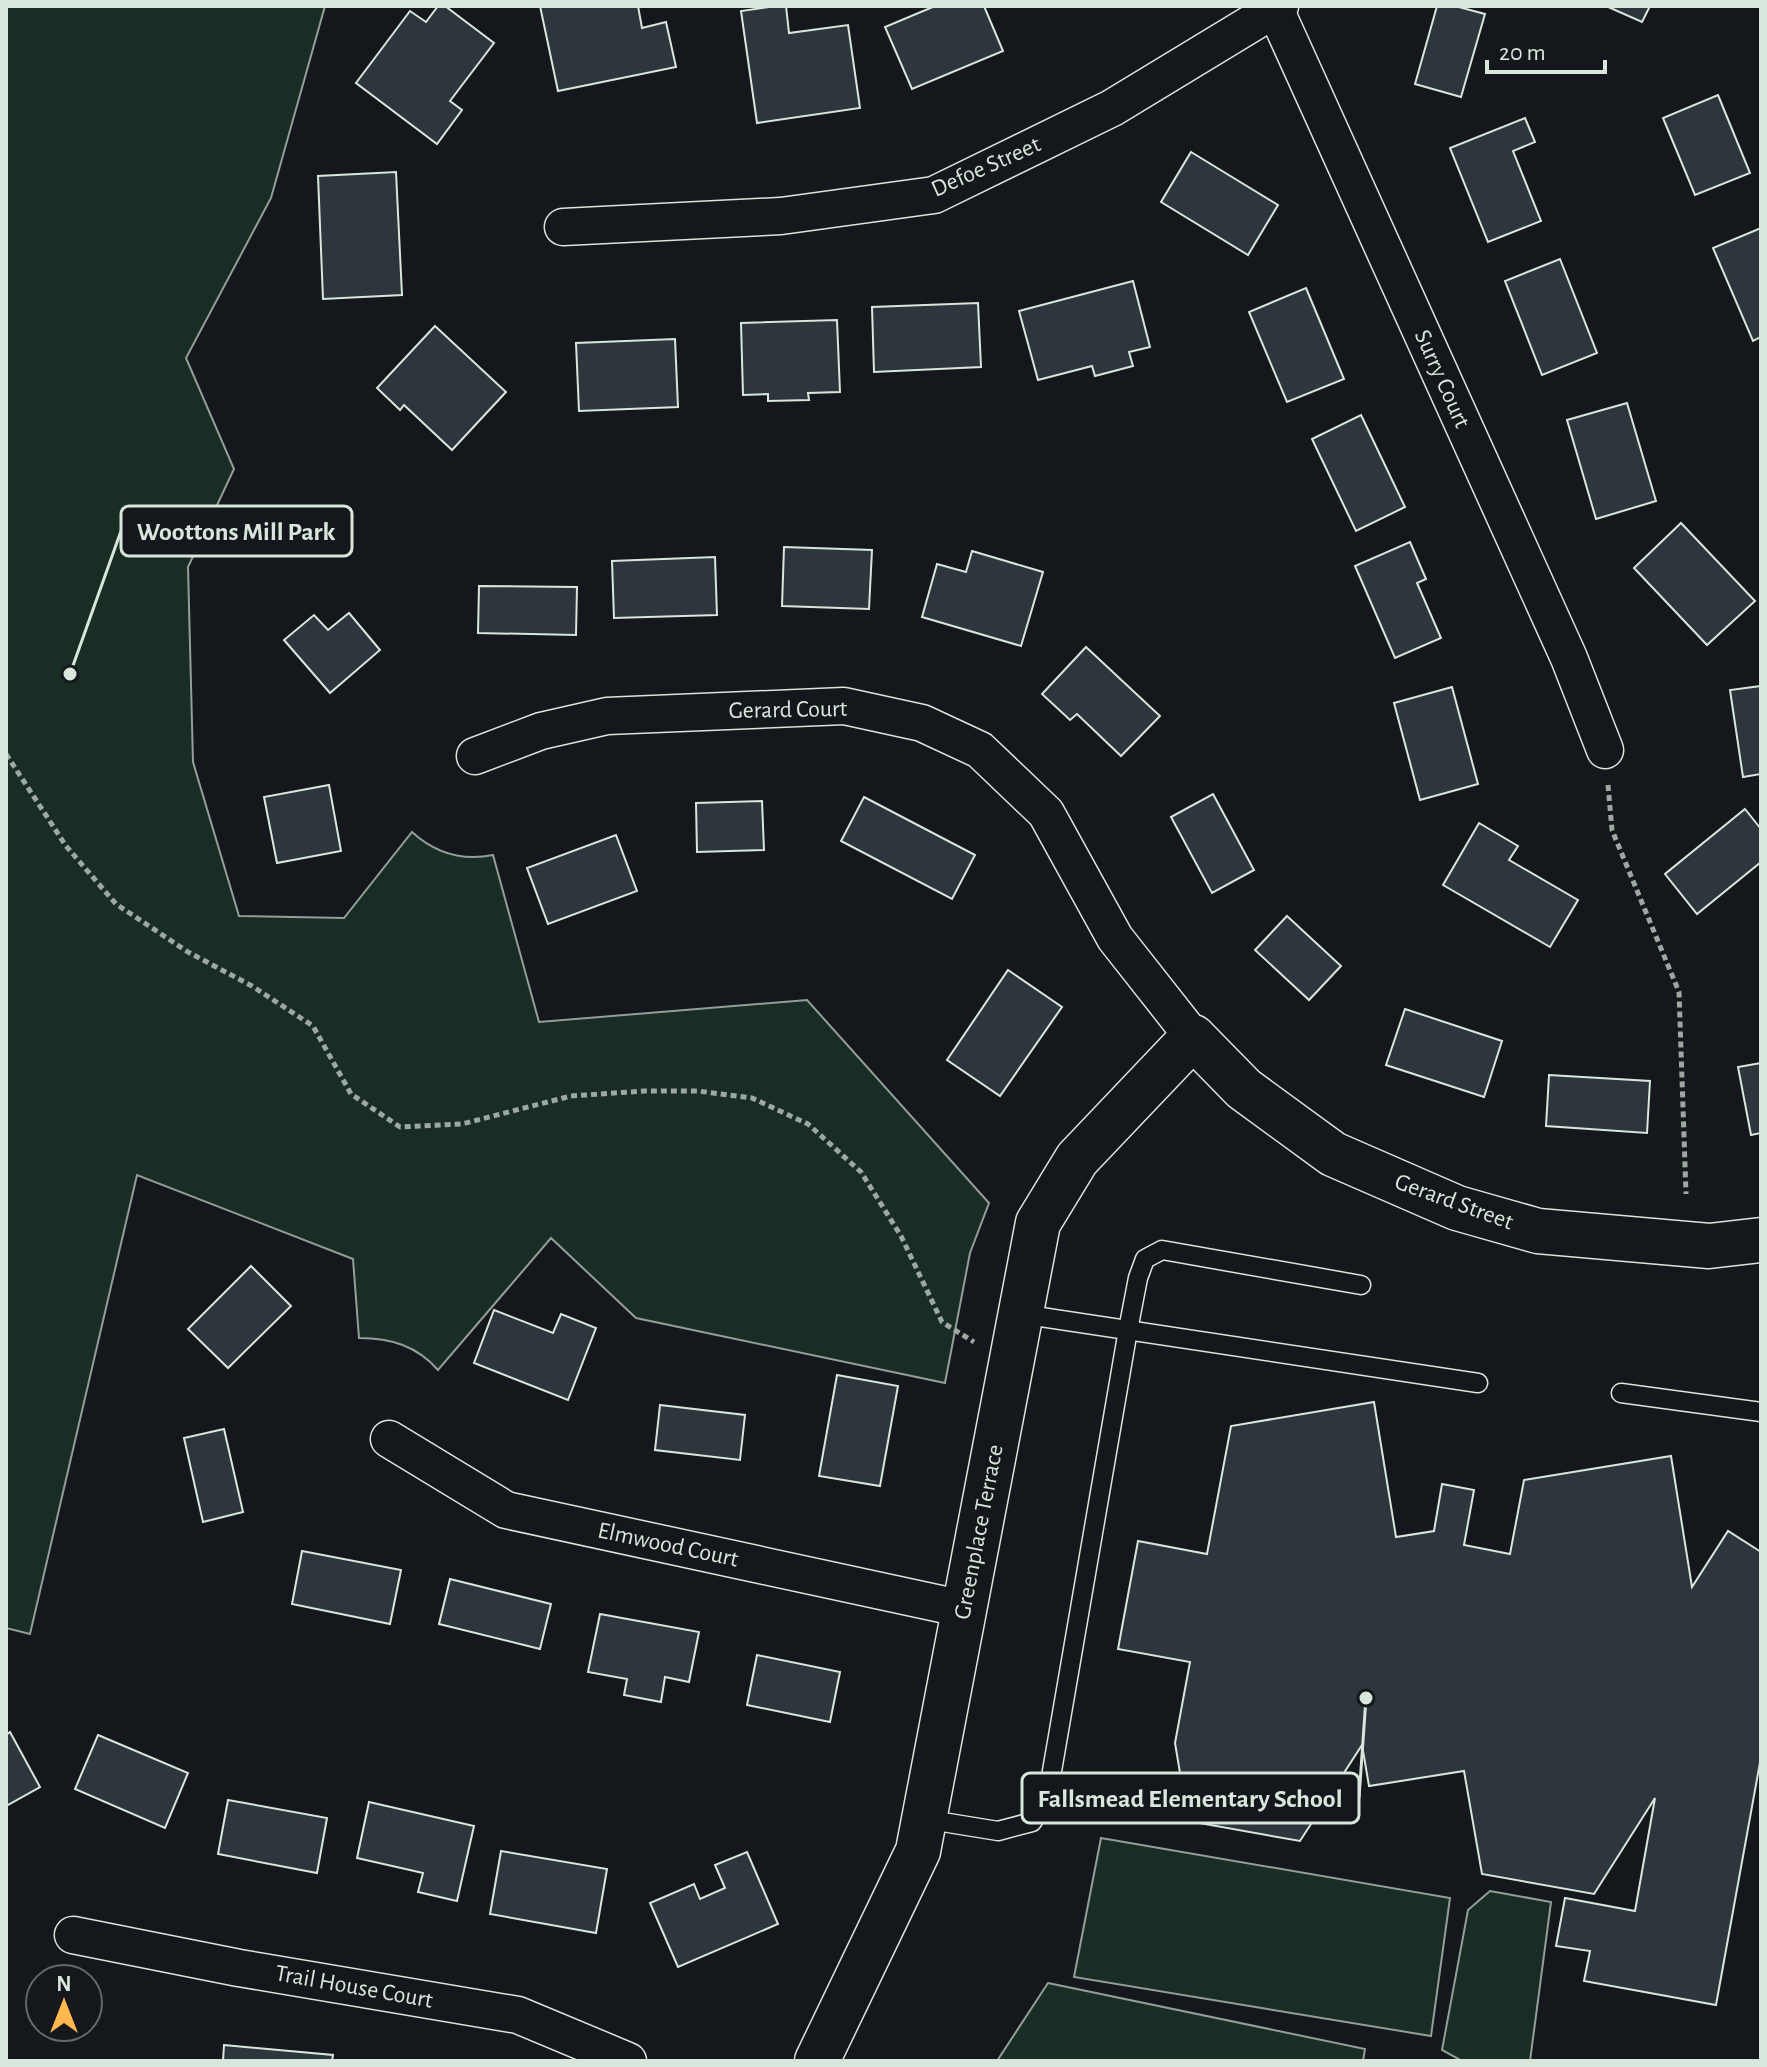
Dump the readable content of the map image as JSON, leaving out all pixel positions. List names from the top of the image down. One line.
{"streets":{"street":["Defoe Street","Surry Court","Gerard Court","Gerard Street","Greenplace Terrace","Elmwood Court","Trail House Court"]},"crossings":[["Defoe Street","Surry Court"],["Gerard Court","Gerard Street"],["Gerard Court","Greenplace Terrace"],["Gerard Street","Greenplace Terrace"],["Greenplace Terrace","Elmwood Court"]],"places":["Woottons Mill Park","Fallsmead Elementary School"],"scale_bar":"20 m","north":"top"}
